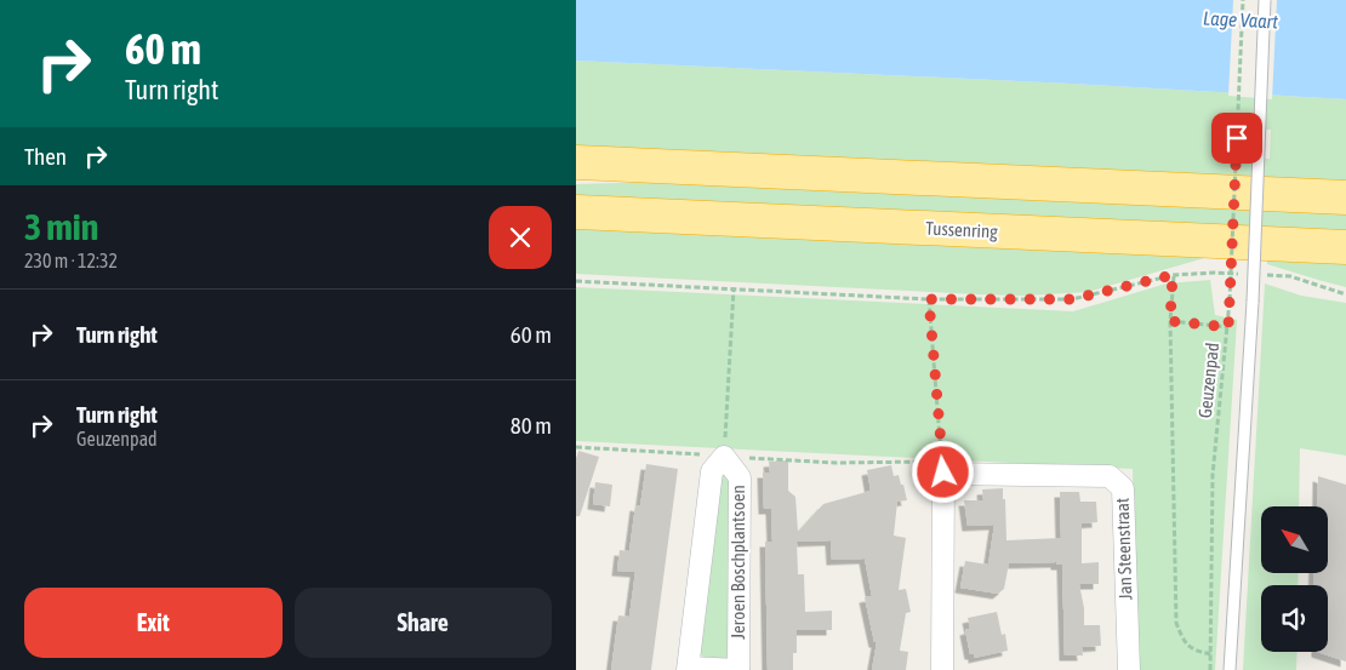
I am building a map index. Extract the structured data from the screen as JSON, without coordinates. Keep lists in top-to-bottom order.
{
  "streets": {
    "highway": ["Tussenring"],
    "street": ["Jan Steenstraat", "Jeroen Boschplantsoen"],
    "path": ["Geuzenpad"]
  },
  "water": ["Lage Vaart"],
  "north": "top left",
  "page": {
    "turn": ["60 m", "Turn right"],
    "then": "Then",
    "heading": ["3 min", "230 m · 12:32"],
    "list": [
      {
        "name": "Turn right",
        "value": "60 m"
      },
      {
        "name": "Turn right",
        "note": "Geuzenpad",
        "value": "80 m"
      }
    ],
    "buttons": ["Exit", "Share"]
  }
}
